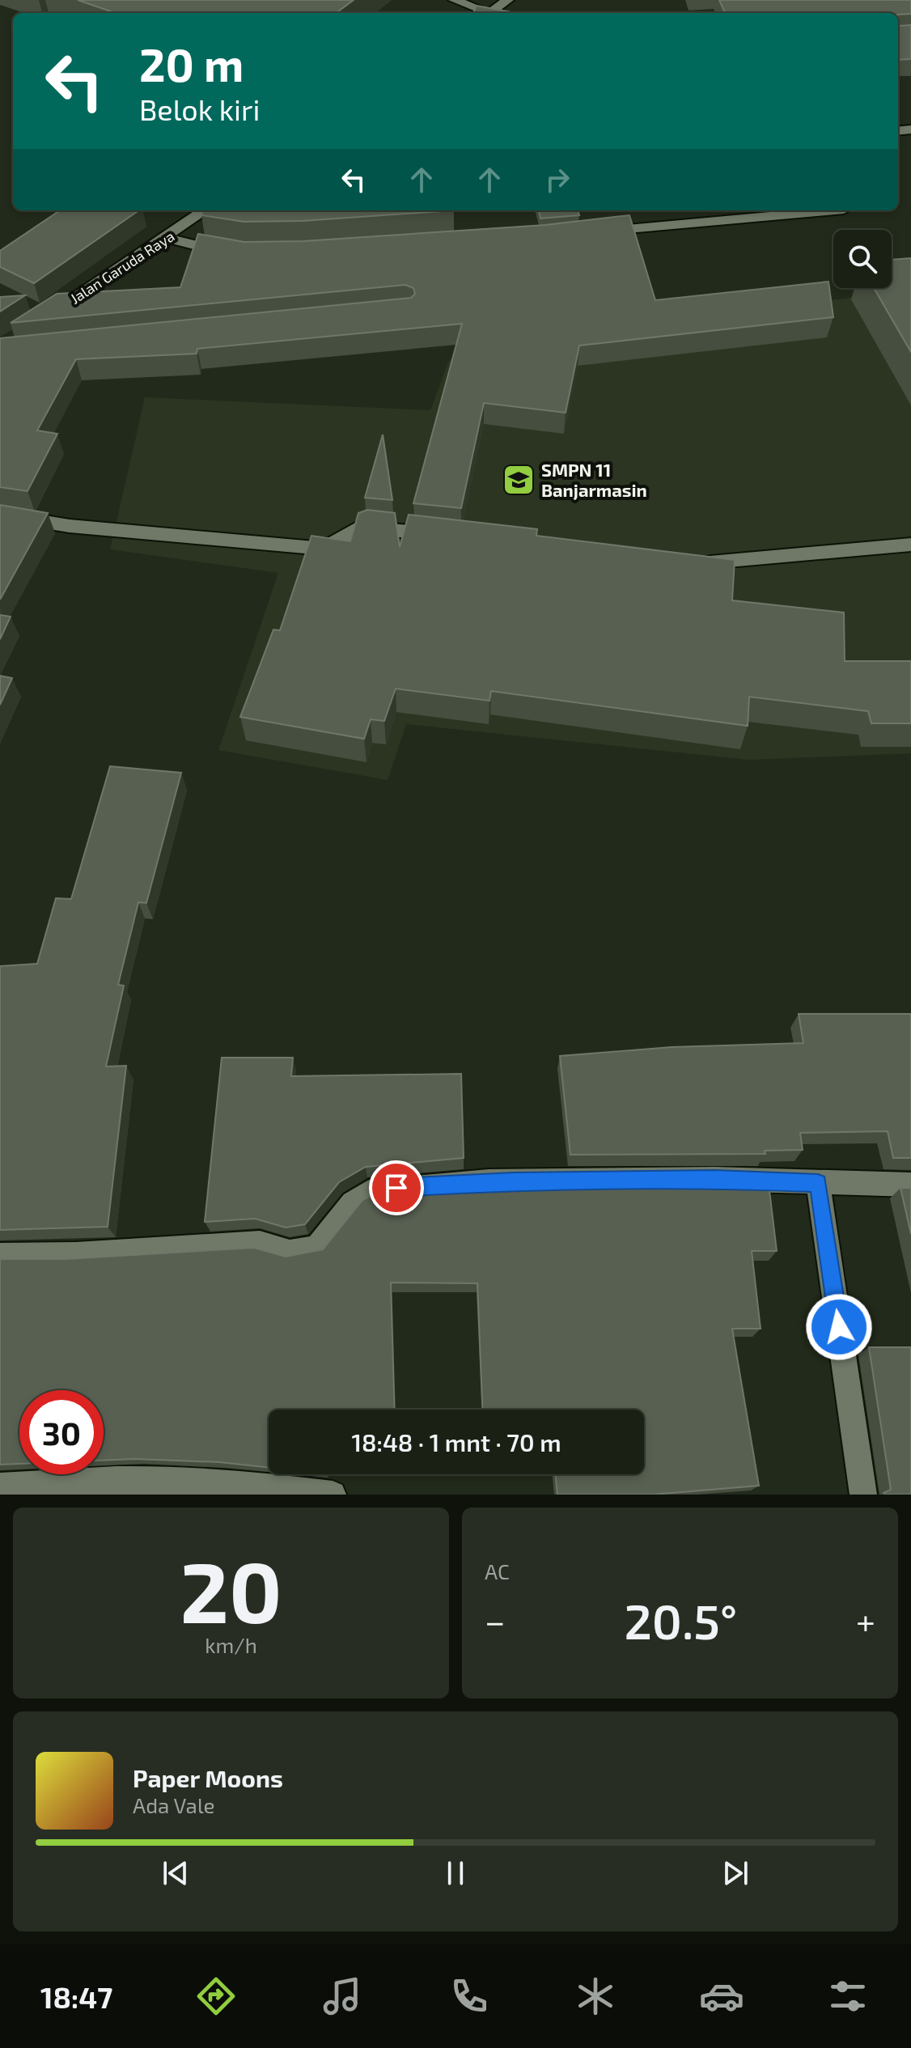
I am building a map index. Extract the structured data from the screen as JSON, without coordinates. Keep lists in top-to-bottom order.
{
  "streets": {
    "street": ["Jalan Garuda Raya"]
  },
  "places": {
    "school or university": ["SMPN 11 Banjarmasin"]
  },
  "page": {
    "turn": ["20 m", "Belok kiri"],
    "limit": "30",
    "trip": "18:48 · 1 mnt · 70 m",
    "tile": [
      ["20", "km/h"],
      "AC"
    ],
    "heat": ["−", "20.5°", "+"],
    "song": ["Paper Moons", "Ada Vale"],
    "tabs": "18:47"
  }
}
